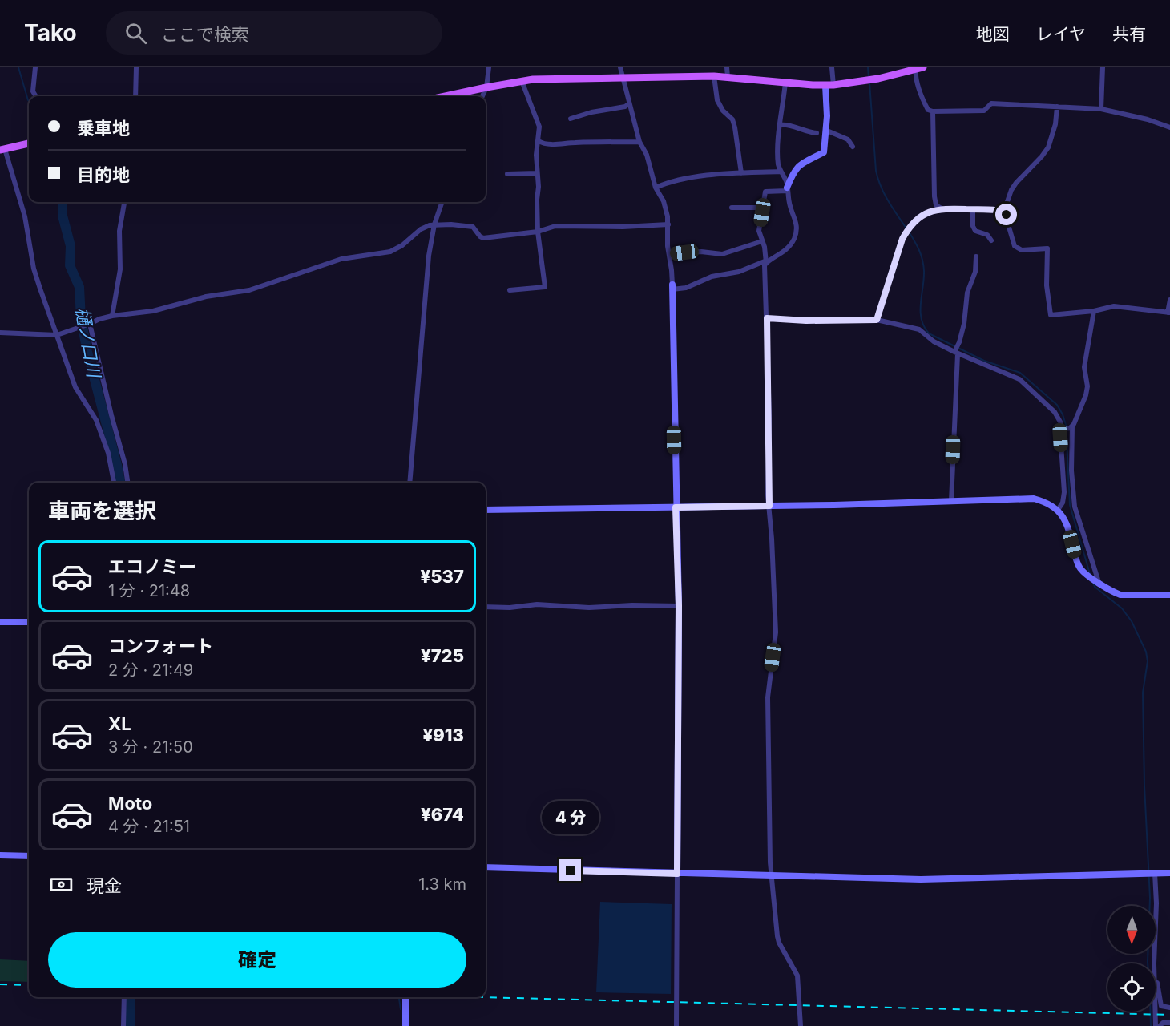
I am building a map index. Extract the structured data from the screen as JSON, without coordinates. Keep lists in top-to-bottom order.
{
  "water": ["樋ノ口川"],
  "north": "bottom",
  "page": {
    "header": "Tako",
    "search": "ここで検索",
    "nav": ["地図", "レイヤ", "共有"],
    "banner": ["乗車地", "目的地"],
    "heading": "車両を選択",
    "list": [
      {
        "name": "エコノミー",
        "note": "1 分 · 21:48",
        "value": "¥537"
      },
      {
        "name": "コンフォート",
        "note": "2 分 · 21:49",
        "value": "¥725"
      },
      {
        "name": "XL",
        "note": "3 分 · 21:50",
        "value": "¥913"
      },
      {
        "name": "Moto",
        "note": "4 分 · 21:51",
        "value": "¥674"
      }
    ],
    "bubble": "4 分",
    "pay": ["現金", "1.3 km"],
    "buttons": "確定"
  }
}
